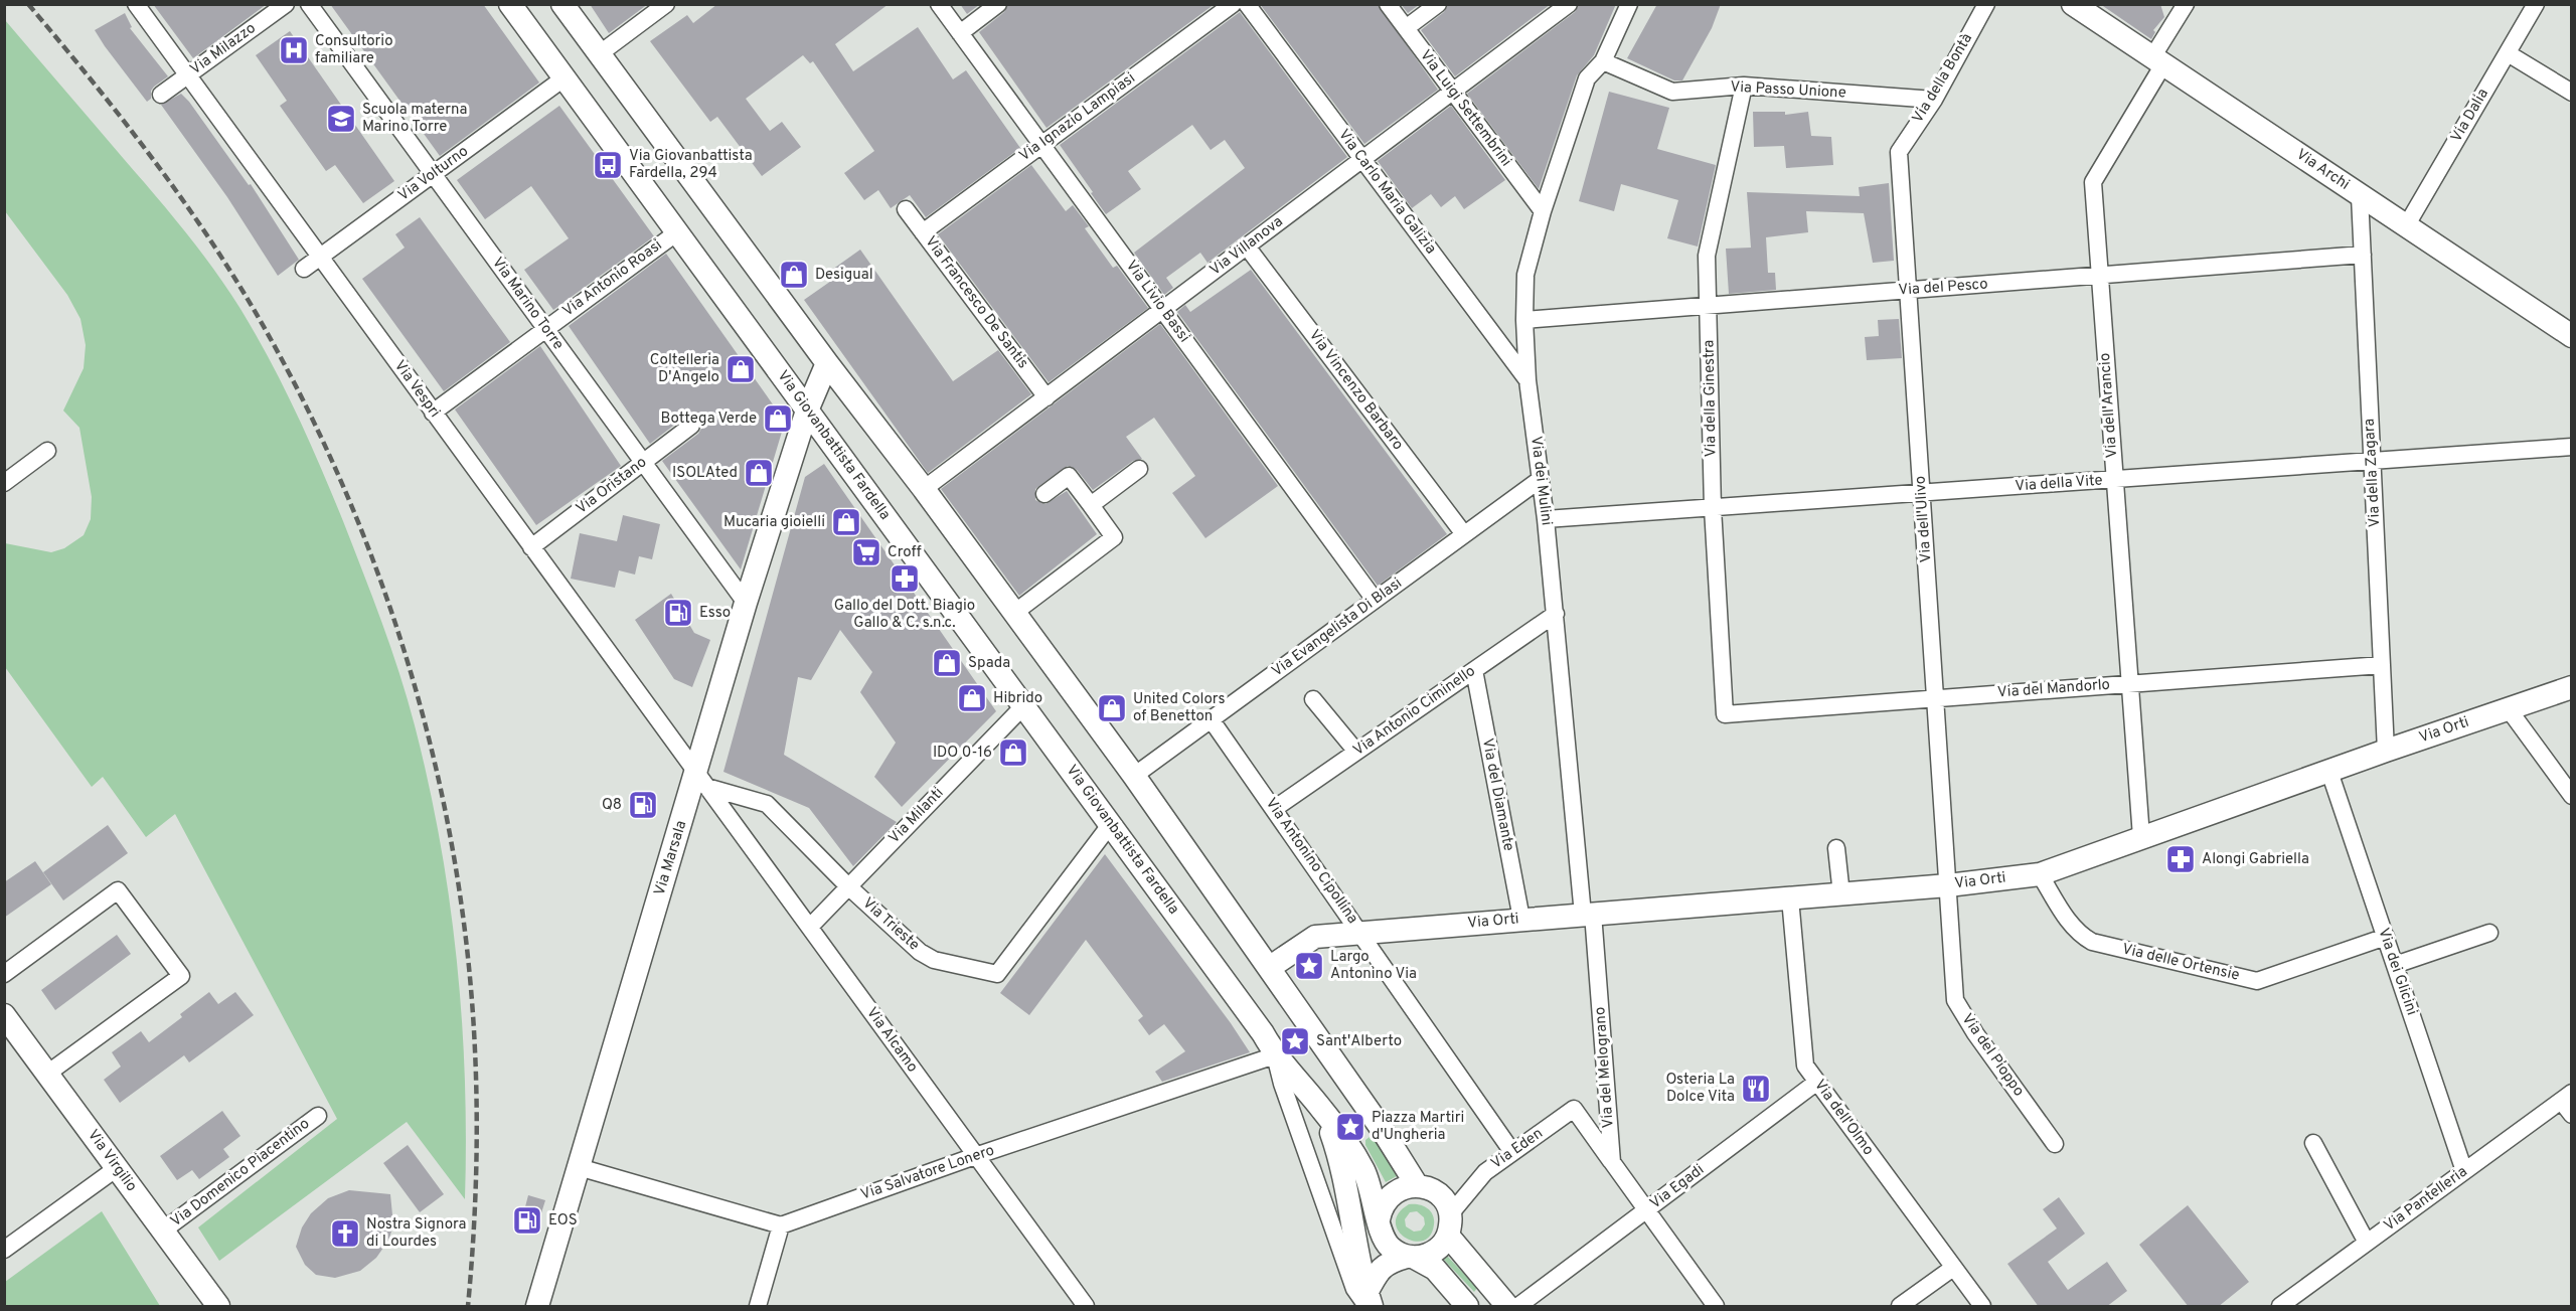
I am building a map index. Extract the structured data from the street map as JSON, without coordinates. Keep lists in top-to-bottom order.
{
  "streets": {
    "main road": [
      "Via Archi",
      "Via Giovanbattista Fardella",
      "Via Orti",
      "Via Marsala",
      "Via Virgilio"
    ],
    "street": [
      "Via Milazzo",
      "Via della Bontà",
      "Via Passo Unione",
      "Via Luigi Settembrini",
      "Via Dalia",
      "Via Ignazio Lampiasi",
      "Via Volturno",
      "Via Carlo Maria Galizia",
      "Via Villanova",
      "Via Antonio Roasi",
      "Via del Pesco",
      "Via Livio Bassi",
      "Via Francesco De Santis",
      "Via Marino Torre",
      "Via Vespri",
      "Via Vincenzo Barbaro",
      "Via della Ginestra",
      "Via dell'Arancio",
      "Via della Zagara",
      "Via dei Mulini",
      "Via della Vite",
      "Via Oristano",
      "Via dell'Ulivo",
      "Via Evangelista Di Blasi",
      "Via del Mandorlo",
      "Via Antonio Ciminello",
      "Via del Diamante",
      "Via Milanti",
      "Via Antonino Cipollina",
      "Via Trieste",
      "Via delle Ortensie",
      "Via dei Glicini",
      "Via Alcamo",
      "Via del Pioppo",
      "Via del Melograno",
      "Via dell'Olmo",
      "Via Eden",
      "Via Domenico Piacentino",
      "Via Salvatore Lonero",
      "Via Egadi",
      "Via Pantelleria"
    ]
  },
  "crossings": [
    ["Via Milazzo", "Via Vespri"],
    ["Via della Bontà", "Via Passo Unione"],
    ["Via della Bontà", "Via dell'Ulivo"],
    ["Via Passo Unione", "Via della Ginestra"],
    ["Via Passo Unione", "Via dei Mulini"],
    ["Via Luigi Settembrini", "Via Villanova"],
    ["Via Luigi Settembrini", "Via dei Mulini"],
    ["Via Dalia", "Via Archi"],
    ["Via Ignazio Lampiasi", "Via Livio Bassi"],
    ["Via Ignazio Lampiasi", "Via Francesco De Santis"],
    ["Via Archi", "Via dell'Arancio"],
    ["Via Archi", "Via della Zagara"],
    ["Via Volturno", "Via Marino Torre"],
    ["Via Volturno", "Via Vespri"],
    ["Via Volturno", "Via Giovanbattista Fardella"],
    ["Via Carlo Maria Galizia", "Via Villanova"],
    ["Via Carlo Maria Galizia", "Via del Pesco"],
    ["Via Carlo Maria Galizia", "Via dei Mulini"],
    ["Via Villanova", "Via Livio Bassi"],
    ["Via Villanova", "Via Francesco De Santis"],
    ["Via Villanova", "Via Vincenzo Barbaro"],
    ["Via Antonio Roasi", "Via Marino Torre"],
    ["Via Antonio Roasi", "Via Vespri"],
    ["Via Antonio Roasi", "Via Giovanbattista Fardella"],
    ["Via del Pesco", "Via della Ginestra"],
    ["Via del Pesco", "Via dell'Arancio"],
    ["Via del Pesco", "Via della Zagara"],
    ["Via del Pesco", "Via dei Mulini"],
    ["Via del Pesco", "Via dell'Ulivo"],
    ["Via Livio Bassi", "Via Evangelista Di Blasi"],
    ["Via Marino Torre", "Via Oristano"],
    ["Via Marino Torre", "Via Marsala"],
    ["Via Vespri", "Via Oristano"],
    ["Via Vespri", "Via Marsala"],
    ["Via Vespri", "Via Trieste"],
    ["Via Vespri", "Via Alcamo"],
    ["Via Vincenzo Barbaro", "Via Evangelista Di Blasi"],
    ["Via della Ginestra", "Via della Vite"],
    ["Via della Ginestra", "Via del Mandorlo"],
    ["Via dell'Arancio", "Via della Vite"],
    ["Via dell'Arancio", "Via del Mandorlo"],
    ["Via dell'Arancio", "Via Orti"],
    ["Via Giovanbattista Fardella", "Via Milanti"],
    ["Via Giovanbattista Fardella", "Via Marsala"],
    ["Via Giovanbattista Fardella", "Via Trieste"],
    ["Via Giovanbattista Fardella", "Via Salvatore Lonero"],
    ["Via della Zagara", "Via della Vite"],
    ["Via della Zagara", "Via del Mandorlo"],
    ["Via della Zagara", "Via Orti"],
    ["Via dei Mulini", "Via della Vite"],
    ["Via dei Mulini", "Via Evangelista Di Blasi"],
    ["Via dei Mulini", "Via Antonio Ciminello"],
    ["Via dei Mulini", "Via Orti"],
    ["Via dei Mulini", "Via del Melograno"],
    ["Via della Vite", "Via dell'Ulivo"],
    ["Via dell'Ulivo", "Via del Mandorlo"],
    ["Via dell'Ulivo", "Via Orti"],
    ["Via dell'Ulivo", "Via del Pioppo"],
    ["Via Evangelista Di Blasi", "Via Antonino Cipollina"],
    ["Via Antonio Ciminello", "Via del Diamante"],
    ["Via Antonio Ciminello", "Via Antonino Cipollina"],
    ["Via Orti", "Via del Diamante"],
    ["Via Orti", "Via Antonino Cipollina"],
    ["Via Orti", "Via delle Ortensie"],
    ["Via Orti", "Via dei Glicini"],
    ["Via Orti", "Via del Pioppo"],
    ["Via Orti", "Via del Melograno"],
    ["Via Orti", "Via dell'Olmo"],
    ["Via Milanti", "Via Trieste"],
    ["Via Milanti", "Via Alcamo"],
    ["Via Marsala", "Via Trieste"],
    ["Via Marsala", "Via Alcamo"],
    ["Via Antonino Cipollina", "Via Eden"],
    ["Via Trieste", "Via Alcamo"],
    ["Via delle Ortensie", "Via dei Glicini"],
    ["Via dei Glicini", "Via Pantelleria"],
    ["Via Alcamo", "Via Salvatore Lonero"],
    ["Via del Melograno", "Via Eden"],
    ["Via dell'Olmo", "Via Egadi"],
    ["Via Virgilio", "Via Domenico Piacentino"]
  ],
  "places": {
    "hospital": ["Consultorio familiare"],
    "school or university": ["Scuola materna Marino Torre"],
    "bus stop": ["Via Giovanbattista Fardella, 294"],
    "shop": [
      "Desigual",
      "Coltelleria D'Angelo",
      "Bottega Verde",
      "ISOLAted",
      "Mucaria gioielli",
      "Spada",
      "Hibrido",
      "United Colors of Benetton",
      "IDO 0-16"
    ],
    "supermarket": ["Croff"],
    "pharmacy": ["Gallo del Dott. Biagio Gallo & C. s.n.c.", "Alongi Gabriella"],
    "fuel station": ["Esso", "Q8", "EOS"],
    "place": ["Largo Antonino Via", "Sant'Alberto", "Piazza Martiri d'Ungheria"],
    "restaurant": ["Osteria La Dolce Vita"],
    "church": ["Nostra Signora di Lourdes"]
  }
}
